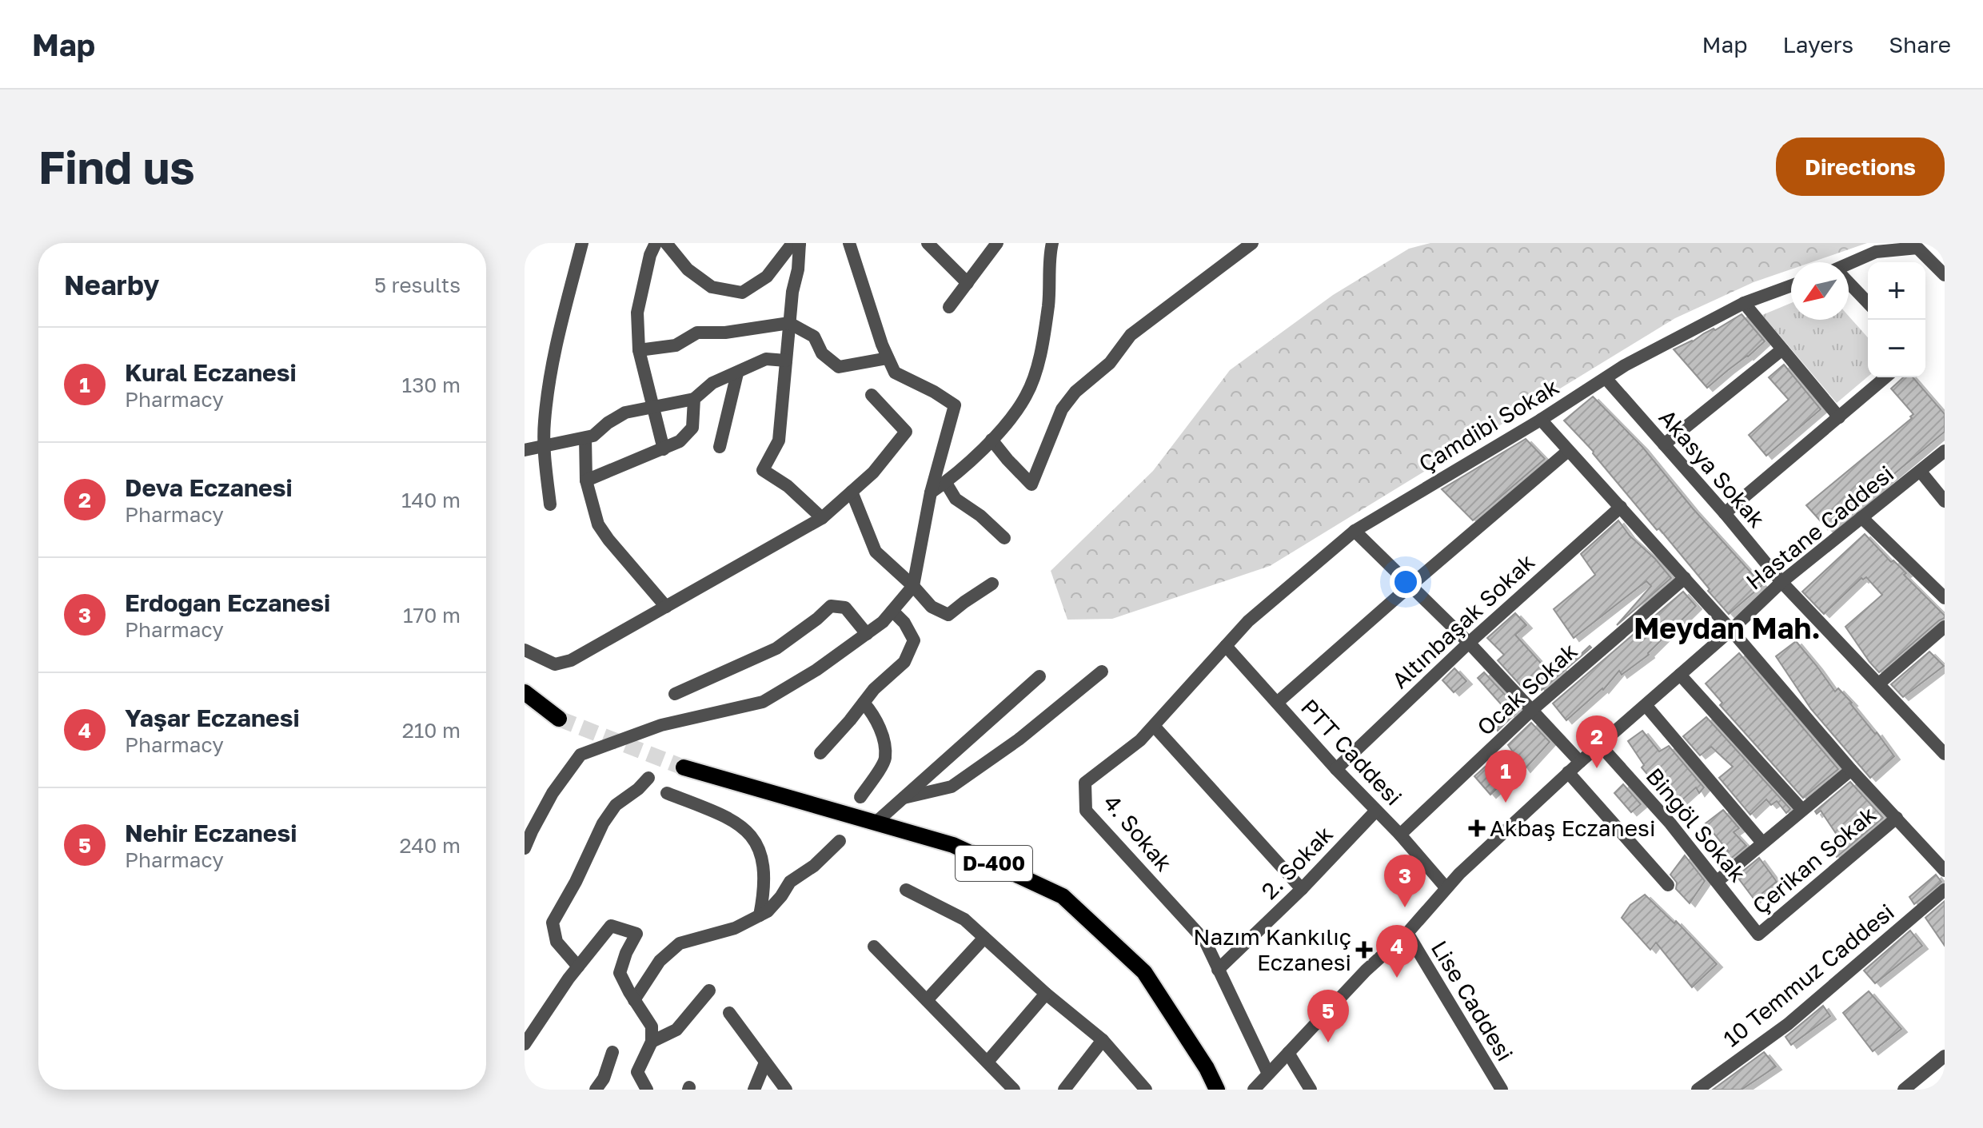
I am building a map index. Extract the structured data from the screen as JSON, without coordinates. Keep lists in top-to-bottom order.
{
  "streets": {
    "main road": ["D-400"],
    "street": [
      "Çamdibi Sokak",
      "Akasya Sokak",
      "Hastane Caddesi",
      "Altınbaşak Sokak",
      "Ocak Sokak",
      "PTT Caddesi",
      "Bingöl Sokak",
      "4. Sokak",
      "Çerikan Sokak",
      "2. Sokak",
      "10 Temmuz Caddesi",
      "Lise Caddesi"
    ]
  },
  "crossings": [
    ["Çamdibi Sokak", "Akasya Sokak"],
    ["Çamdibi Sokak", "PTT Caddesi"],
    ["Çamdibi Sokak", "4. Sokak"],
    ["Akasya Sokak", "Hastane Caddesi"],
    ["Hastane Caddesi", "PTT Caddesi"],
    ["Hastane Caddesi", "Bingöl Sokak"],
    ["Hastane Caddesi", "4. Sokak"],
    ["Hastane Caddesi", "Lise Caddesi"],
    ["Altınbaşak Sokak", "PTT Caddesi"],
    ["Ocak Sokak", "PTT Caddesi"],
    ["PTT Caddesi", "4. Sokak"],
    ["PTT Caddesi", "2. Sokak"],
    ["Bingöl Sokak", "Çerikan Sokak"],
    ["4. Sokak", "2. Sokak"]
  ],
  "districts": ["Meydan Mah."],
  "places": {
    "health": ["Akbaş Eczanesi", "Nazım Kankılıç Eczanesi"]
  },
  "north": "bottom left",
  "page": {
    "header": "Map",
    "nav": ["Map", "Layers", "Share"],
    "buttons": "Directions",
    "title": "Find us",
    "heading": ["Nearby", "5 results"],
    "map_buttons": ["+", "−"],
    "list": [
      {
        "mark": "1",
        "name": "Kural Eczanesi",
        "note": "Pharmacy",
        "value": "130 m"
      },
      {
        "mark": "2",
        "name": "Deva Eczanesi",
        "note": "Pharmacy",
        "value": "140 m"
      },
      {
        "mark": "3",
        "name": "Erdoğan Eczanesi",
        "note": "Pharmacy",
        "value": "170 m"
      },
      {
        "mark": "4",
        "name": "Yaşar Eczanesi",
        "note": "Pharmacy",
        "value": "210 m"
      },
      {
        "mark": "5",
        "name": "Nehir Eczanesi",
        "note": "Pharmacy",
        "value": "240 m"
      }
    ],
    "pins": [
      "2",
      "1",
      "3",
      "4",
      "5"
    ]
  }
}
